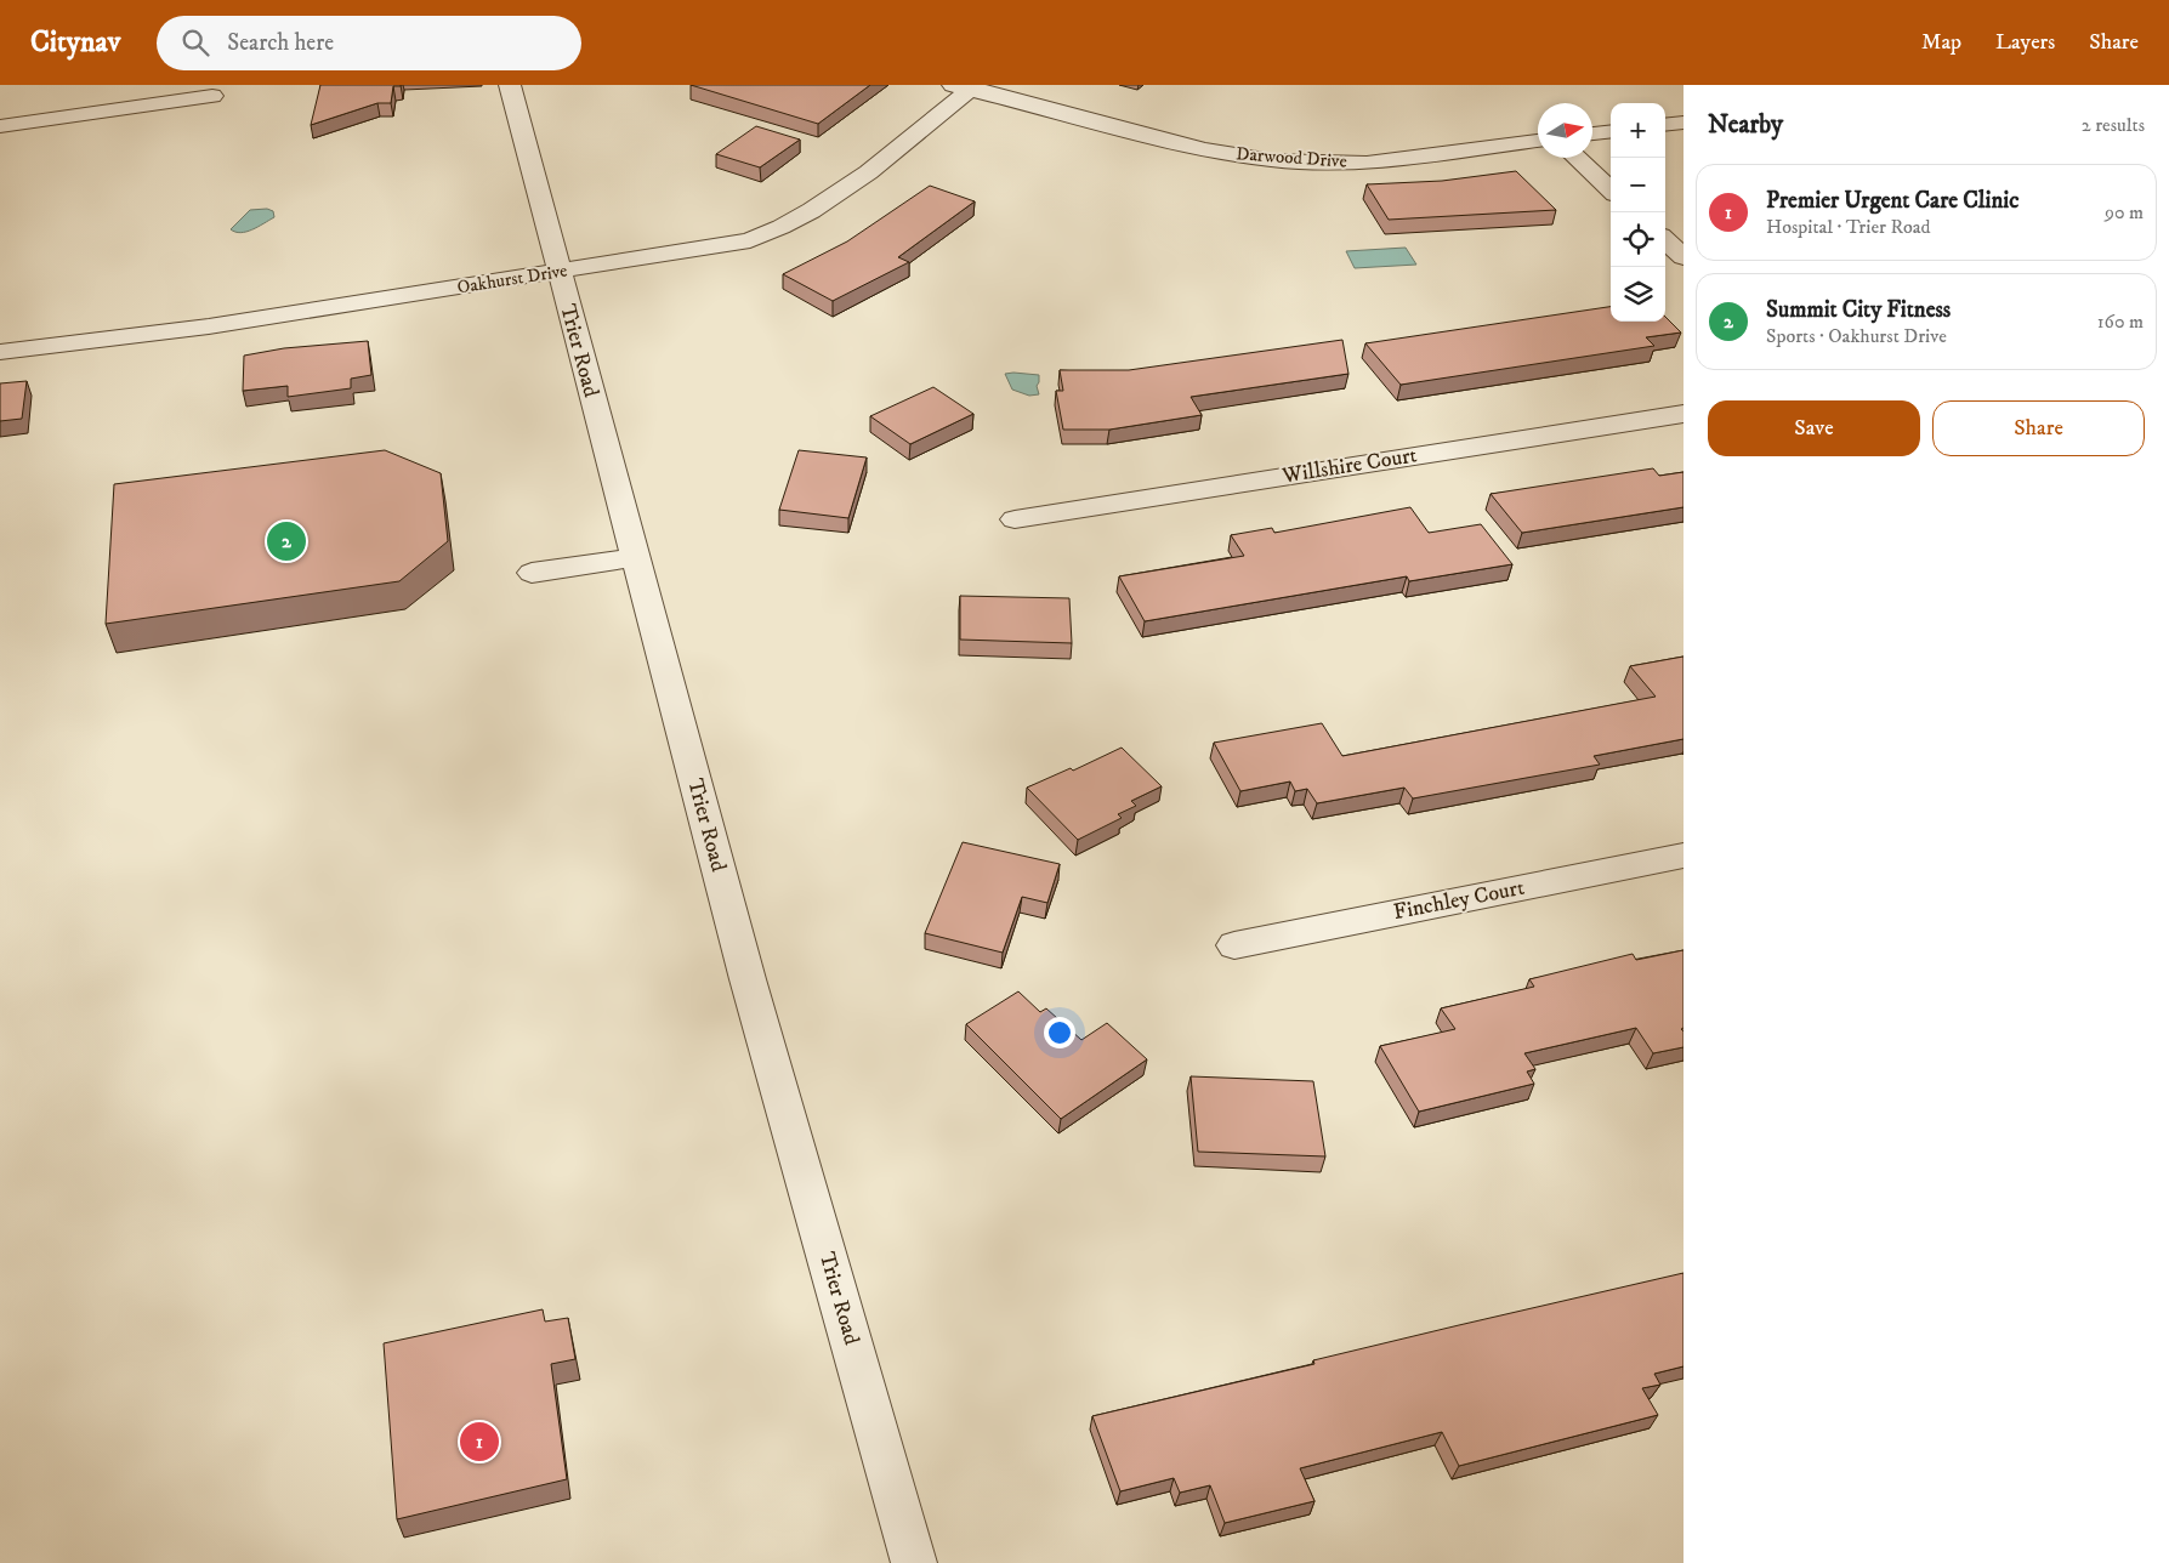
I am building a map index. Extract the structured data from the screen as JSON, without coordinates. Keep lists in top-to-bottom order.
{
  "streets": {
    "street": [
      "Darwood Drive",
      "Oakhurst Drive",
      "Trier Road",
      "Willshire Court",
      "Finchley Court"
    ]
  },
  "crossings": [
    ["Darwood Drive", "Oakhurst Drive"],
    ["Oakhurst Drive", "Trier Road"]
  ],
  "north": "right",
  "page": {
    "header": "Citynav",
    "search": "Search here",
    "nav": ["Map", "Layers", "Share"],
    "heading": ["Nearby", "2 results"],
    "map_buttons": ["+", "−"],
    "list": [
      {
        "mark": "1",
        "name": "Premier Urgent Care Clinic",
        "note": "Hospital · Trier Road",
        "value": "90 m"
      },
      {
        "mark": "2",
        "name": "Summit City Fitness",
        "note": "Sports · Oakhurst Drive",
        "value": "160 m"
      }
    ],
    "buttons": ["Save", "Share"],
    "pins": ["2", "1"]
  }
}
